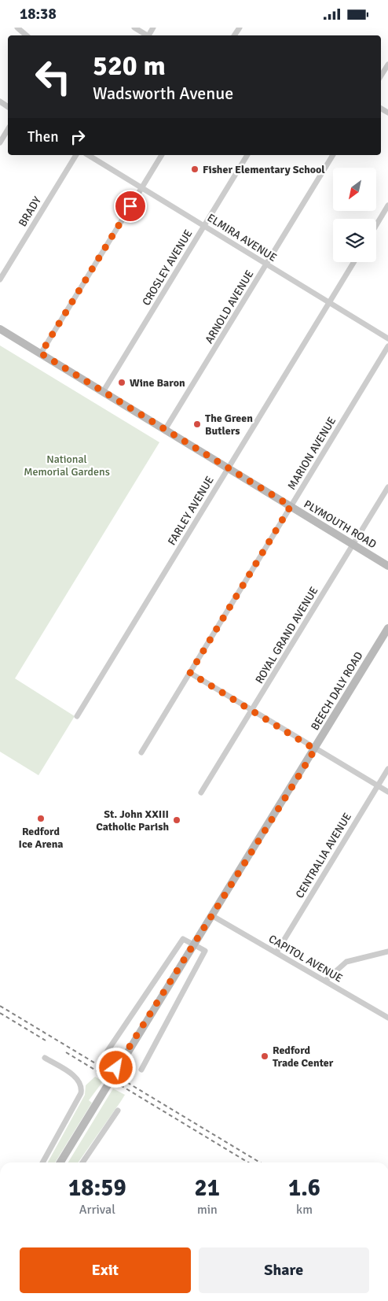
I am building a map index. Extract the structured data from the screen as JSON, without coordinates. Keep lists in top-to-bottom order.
{
  "streets": {
    "main road": ["PLYMOUTH ROAD", "BEECH DALY ROAD"],
    "street": [
      "BRADY",
      "ELMIRA AVENUE",
      "CROSLEY AVENUE",
      "ARNOLD AVENUE",
      "MARION AVENUE",
      "FARLEY AVENUE",
      "ROYAL GRAND AVENUE",
      "CENTRALIA AVENUE",
      "CAPITOL AVENUE"
    ]
  },
  "crossings": [
    ["ELMIRA AVENUE", "CROSLEY AVENUE"],
    ["ELMIRA AVENUE", "ARNOLD AVENUE"],
    ["ELMIRA AVENUE", "FARLEY AVENUE"],
    ["CROSLEY AVENUE", "PLYMOUTH ROAD"],
    ["ARNOLD AVENUE", "PLYMOUTH ROAD"],
    ["MARION AVENUE", "PLYMOUTH ROAD"],
    ["FARLEY AVENUE", "PLYMOUTH ROAD"],
    ["PLYMOUTH ROAD", "ROYAL GRAND AVENUE"],
    ["BEECH DALY ROAD", "CAPITOL AVENUE"],
    ["CENTRALIA AVENUE", "CAPITOL AVENUE"]
  ],
  "parks": ["National Memorial Gardens"],
  "places": [
    "Fisher Elementary School",
    "Wine Baron",
    "The Green Butlers",
    "Redford Ice Arena",
    "St. John XXIII Catholic Parish",
    "Redford Trade Center"
  ],
  "north": "bottom left",
  "page": {
    "status": "18:38",
    "turn": ["520 m", "Wadsworth Avenue"],
    "then": "Then",
    "eta": [
      "18:59",
      "Arrival",
      "21",
      "min",
      "1.6",
      "km"
    ],
    "buttons": ["Exit", "Share"]
  }
}
